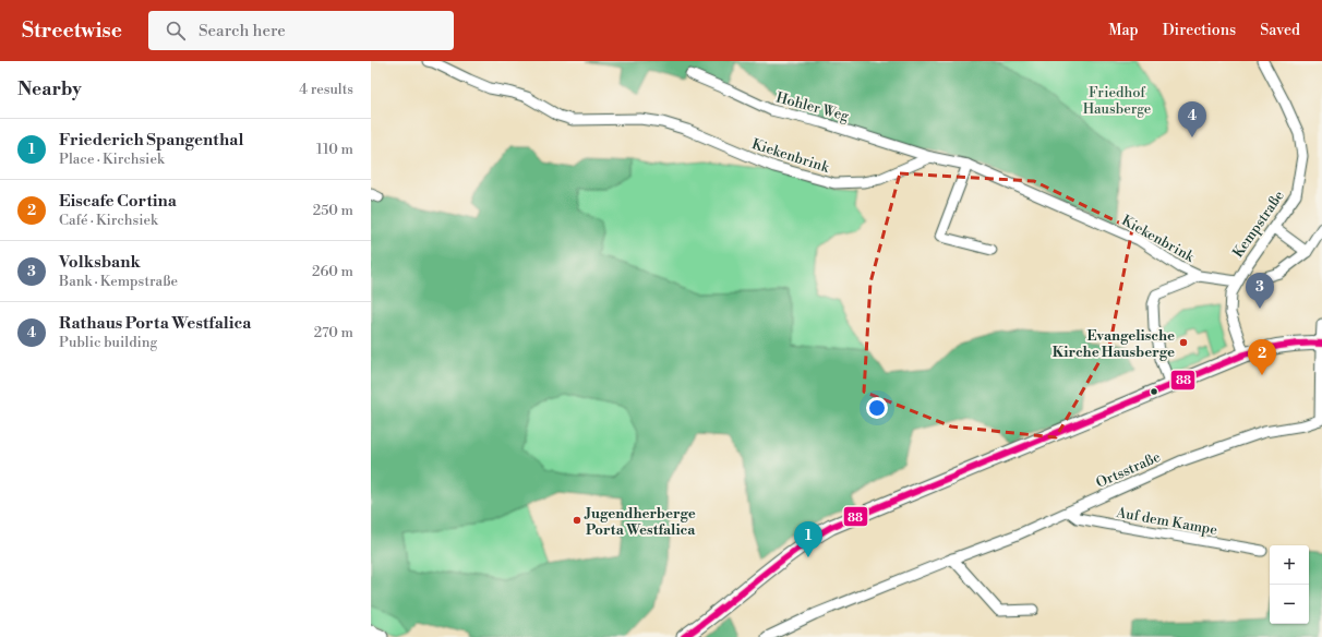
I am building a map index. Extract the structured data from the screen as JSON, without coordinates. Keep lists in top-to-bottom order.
{
  "streets": {
    "street": [
      "Hohler Weg",
      "Kiekenbrink",
      "Kempstraße",
      "Ortsstraße",
      "Auf dem Kampe"
    ]
  },
  "crossings": [
    ["Hohler Weg", "Kiekenbrink"],
    ["Kiekenbrink", "Kempstraße"],
    ["Ortsstraße", "Auf dem Kampe"]
  ],
  "parks": ["Friedhof Hausberge"],
  "places": ["Evangelische Kirche Hausberge", "Jugendherberge Porta Westfalica"],
  "lines": ["transit line 88"],
  "page": {
    "header": "Streetwise",
    "search": "Search here",
    "nav": ["Map", "Directions", "Saved"],
    "heading": ["Nearby", "4 results"],
    "pins": [
      "4",
      "3",
      "2",
      "1"
    ],
    "list": [
      {
        "mark": "1",
        "name": "Friederich Spangenthal",
        "note": "Place · Kirchsiek",
        "value": "110 m"
      },
      {
        "mark": "2",
        "name": "Eiscafe Cortina",
        "note": "Café · Kirchsiek",
        "value": "250 m"
      },
      {
        "mark": "3",
        "name": "Volksbank",
        "note": "Bank · Kempstraße",
        "value": "260 m"
      },
      {
        "mark": "4",
        "name": "Rathaus Porta Westfalica",
        "note": "Public building",
        "value": "270 m"
      }
    ],
    "map_buttons": ["+", "−"]
  }
}
